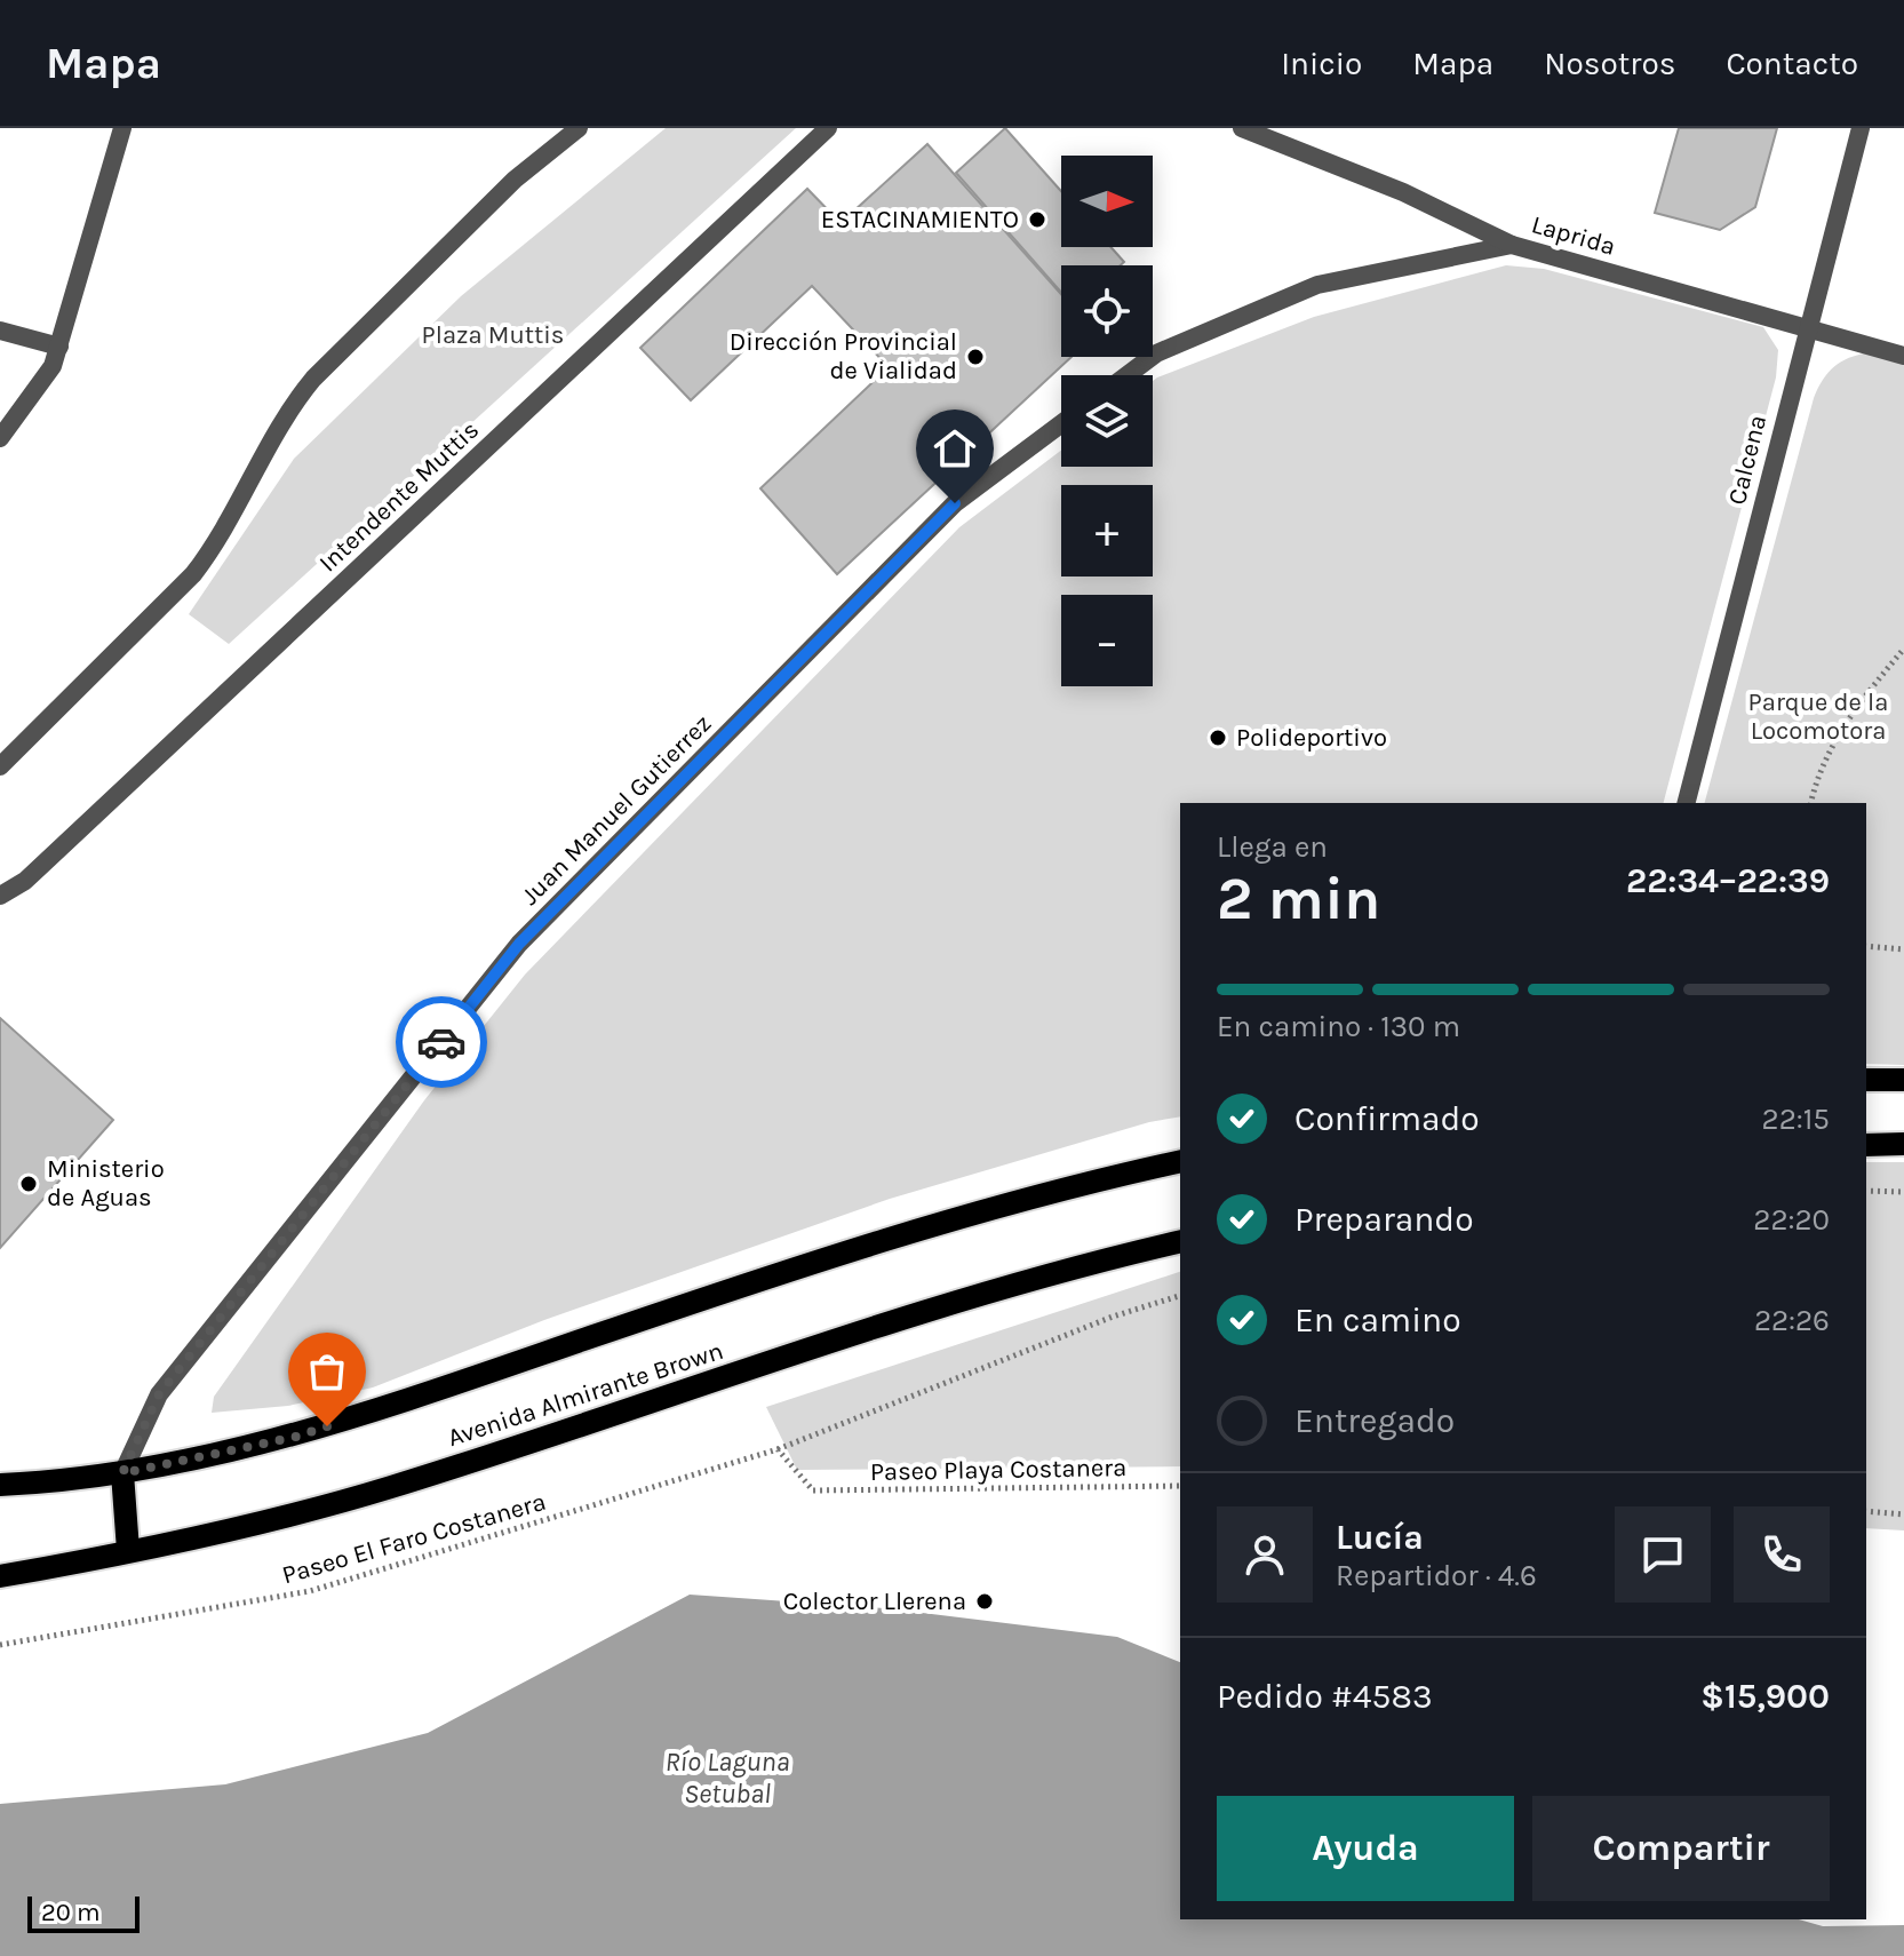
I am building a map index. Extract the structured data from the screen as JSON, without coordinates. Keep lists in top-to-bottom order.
{
  "streets": {
    "main road": ["Avenida Almirante Brown"],
    "street": [
      "Laprida",
      "Calcena",
      "Intendente Muttis",
      "Juan Manuel Gutierrez"
    ],
    "path": ["Paseo Playa Costanera", "Paseo El Faro Costanera"]
  },
  "crossings": [
    ["Laprida", "Calcena"],
    ["Juan Manuel Gutierrez", "Avenida Almirante Brown"],
    ["Paseo Playa Costanera", "Paseo El Faro Costanera"]
  ],
  "water": ["Río Laguna Setubal"],
  "parks": ["Plaza Muttis", "Parque de la Locomotora"],
  "places": [
    "ESTACINAMIENTO",
    "Dirección Provincial de Vialidad",
    "Polideportivo",
    "Ministerio de Aguas",
    "Colector Llerena"
  ],
  "scale_bar": "20 m",
  "north": "right",
  "page": {
    "header": "Mapa",
    "nav": [
      "Inicio",
      "Mapa",
      "Nosotros",
      "Contacto"
    ],
    "map_buttons": ["+", "−"],
    "heading": ["2 min", "Llega en", "22:34–22:39"],
    "panel": [
      "Lucía",
      "Repartidor · 4.6",
      "Pedido #4583",
      "$15,900"
    ],
    "bar": "En camino · 130 m",
    "list": [
      ["Confirmado", "22:15"],
      ["Preparando", "22:20"],
      ["En camino", "22:26"],
      "Entregado"
    ],
    "buttons": ["Ayuda", "Compartir"],
    "scale": "20 m"
  }
}
